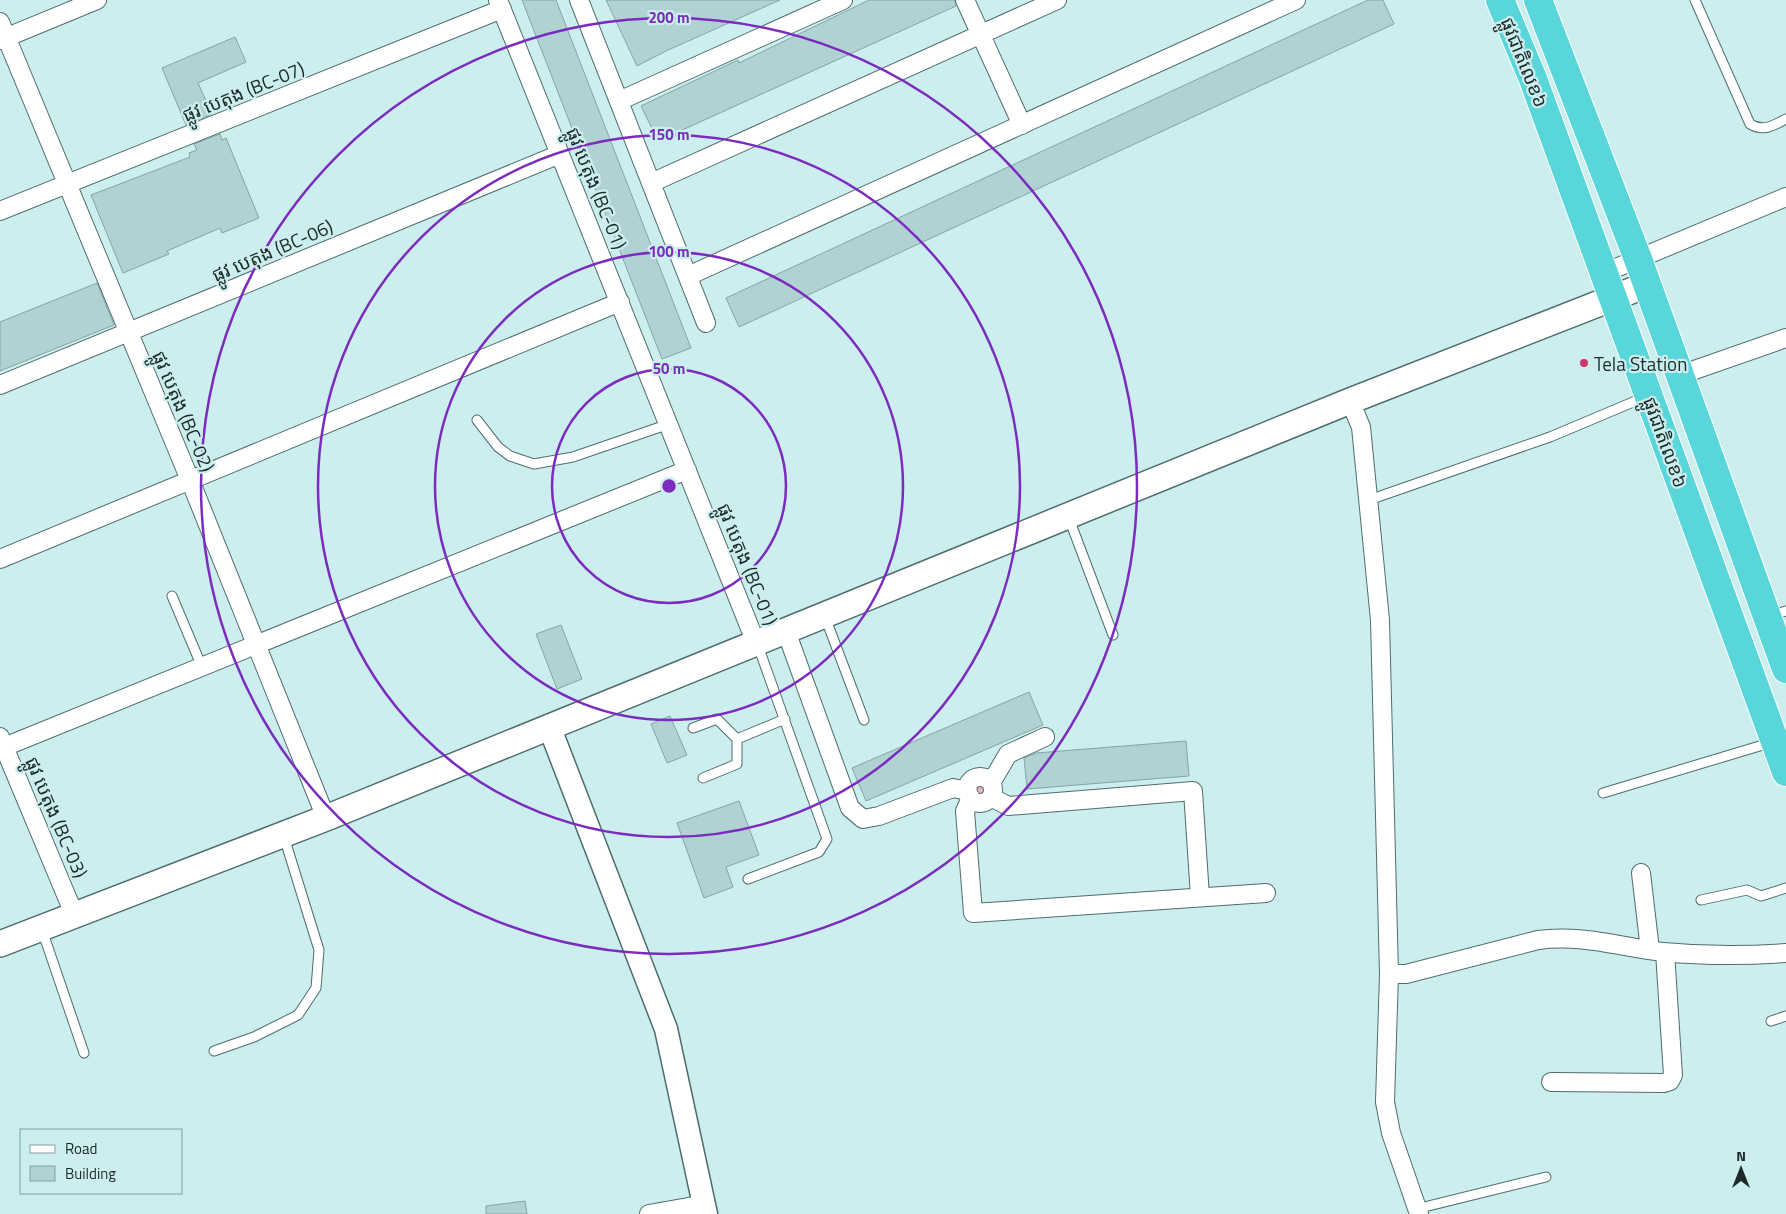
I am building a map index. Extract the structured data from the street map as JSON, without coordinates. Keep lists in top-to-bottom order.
{
  "streets": {
    "highway": ["ផ្លូវជាតិលេខ៦"],
    "street": [
      "ផ្លូវ បេតុង (BC-07)",
      "ផ្លូវ បេតុង (BC-01)",
      "ផ្លូវ បេតុង (BC-06)",
      "ផ្លូវ បេតុង (BC-02)",
      "ផ្លូវ បេតុង (BC-03)"
    ]
  },
  "crossings": [
    ["ផ្លូវ បេតុង (BC-07)", "ផ្លូវ បេតុង (BC-01)"],
    ["ផ្លូវ បេតុង (BC-07)", "ផ្លូវ បេតុង (BC-02)"],
    ["ផ្លូវ បេតុង (BC-01)", "ផ្លូវ បេតុង (BC-06)"],
    ["ផ្លូវ បេតុង (BC-06)", "ផ្លូវ បេតុង (BC-02)"]
  ],
  "places": ["Tela Station"],
  "legend": ["Road", "Building"],
  "north": "top",
  "rings": [
    "200 m",
    "150 m",
    "100 m",
    "50 m"
  ]
}
